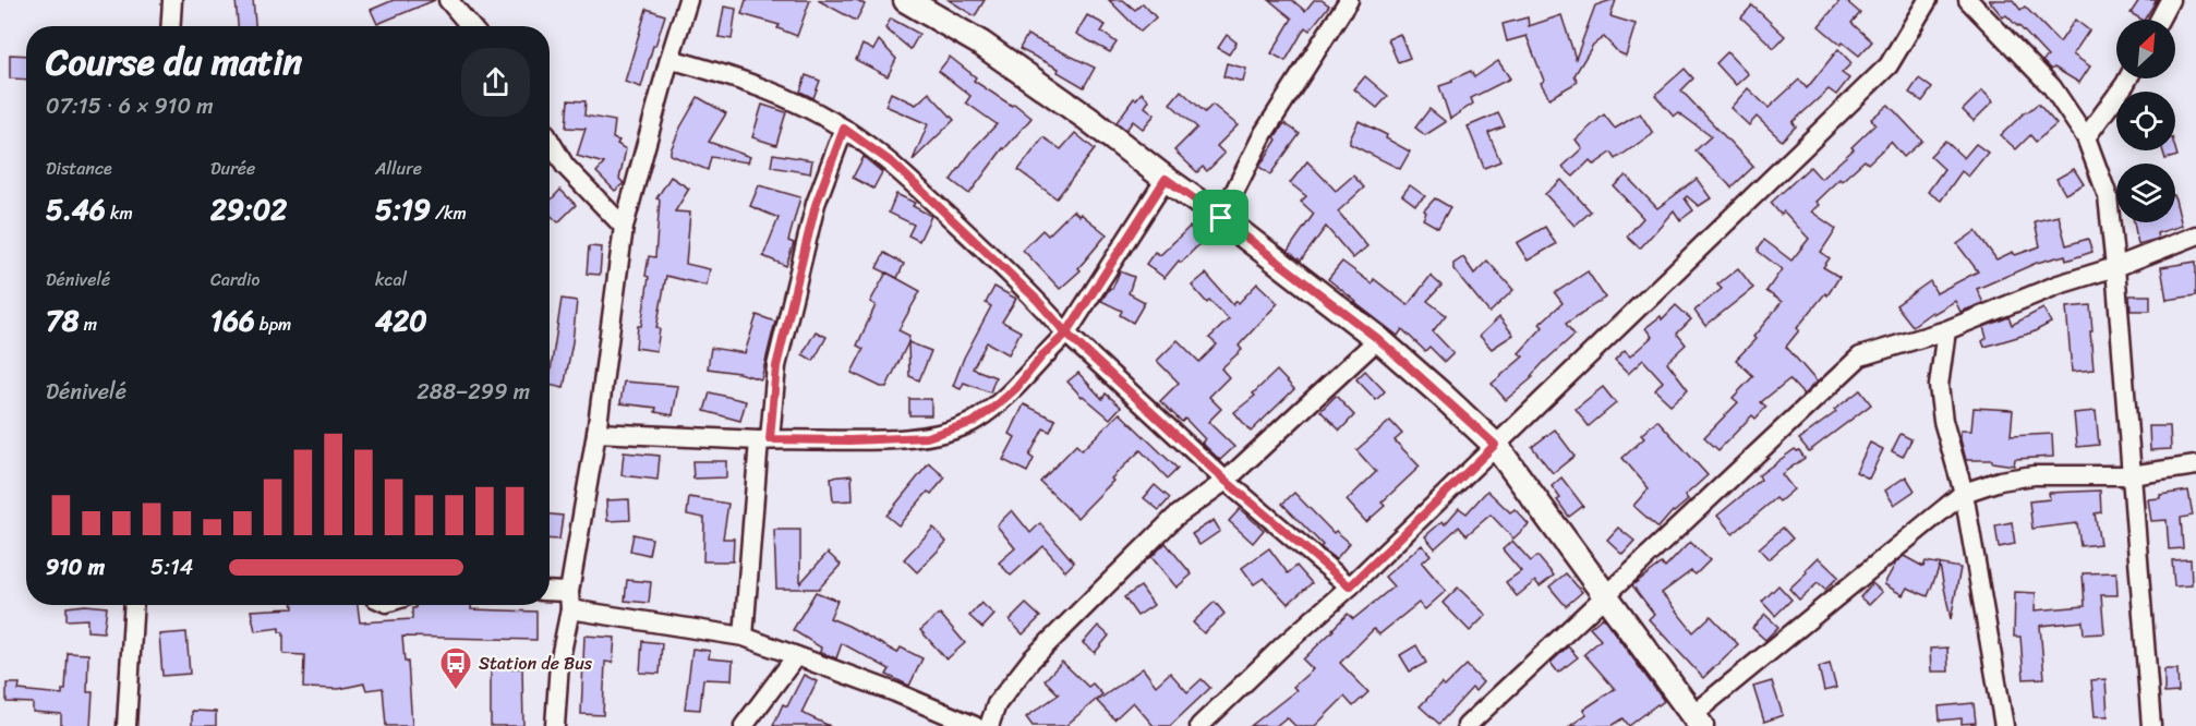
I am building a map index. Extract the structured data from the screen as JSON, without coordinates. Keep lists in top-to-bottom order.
{
  "places": {
    "bus stop": ["Station de Bus"]
  },
  "north": "top right",
  "page": {
    "heading": ["Course du matin", "07:15 · 6 × 910 m"],
    "stats": [
      ["Distance", "5.46 km"],
      ["Durée", "29:02"],
      ["Allure", "5:19 /km"],
      ["Dénivelé", "78 m"],
      ["Cardio", "166 bpm"],
      ["kcal", "420"]
    ],
    "chart": ["Dénivelé", "288–299 m"],
    "list": [
      {
        "name": "910 m",
        "note": "5:14"
      }
    ]
  }
}
